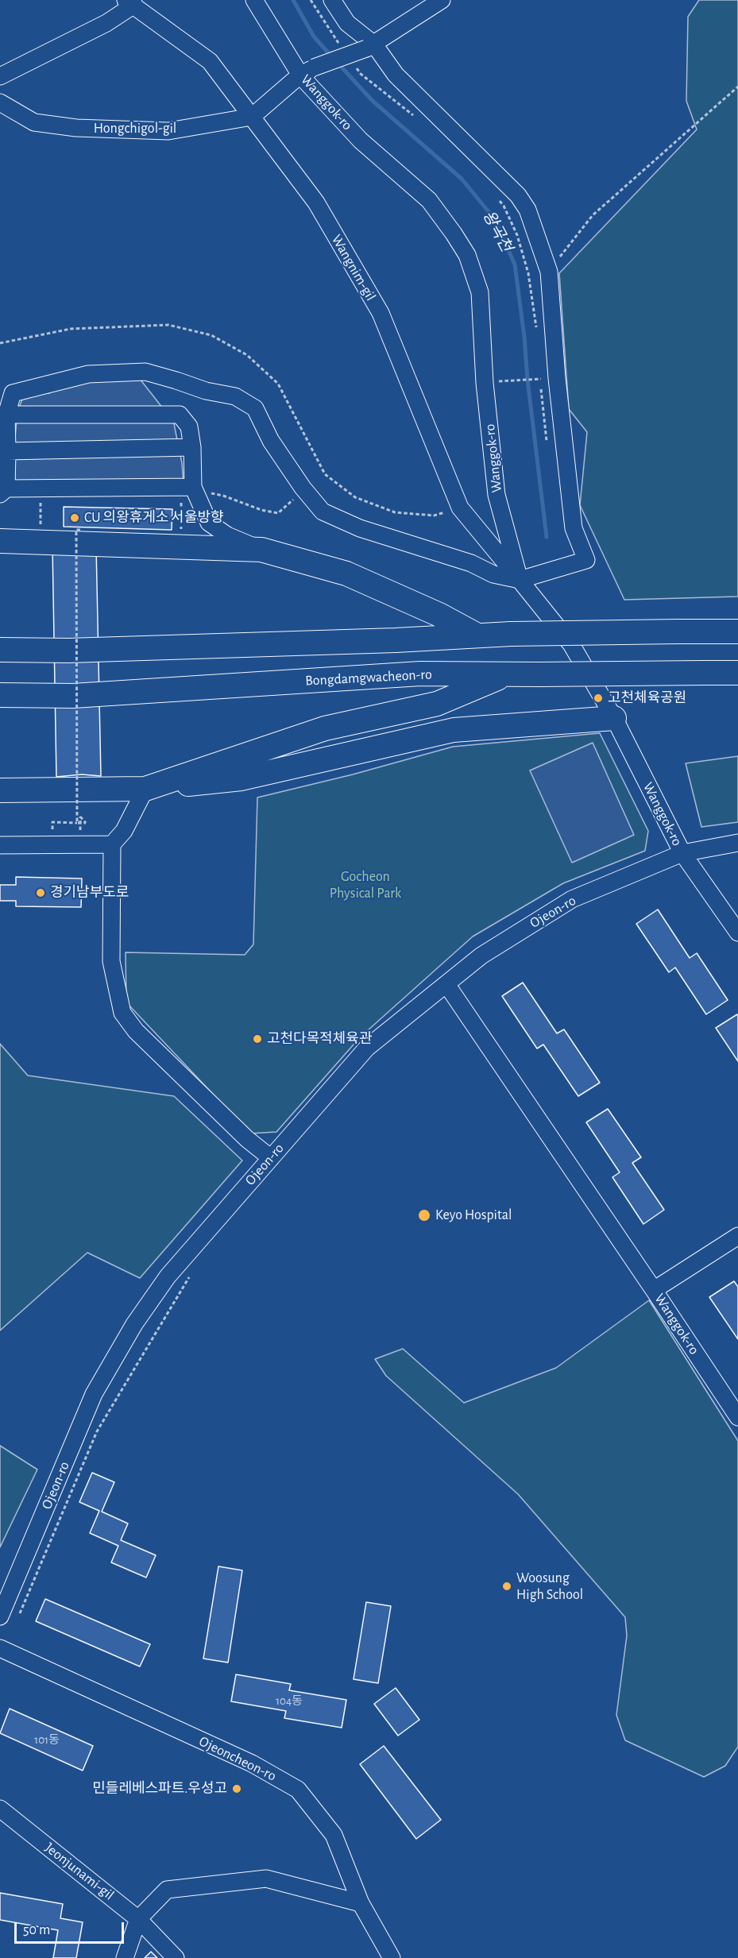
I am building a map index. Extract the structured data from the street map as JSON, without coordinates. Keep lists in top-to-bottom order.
{
  "streets": {
    "highway": ["Bongdamgwacheon-ro"],
    "street": [
      "Wanggok-ro",
      "Hongchigol-gil",
      "Wangnim-gil",
      "Ojeon-ro",
      "Ojeoncheon-ro",
      "Jeonjunami-gil"
    ]
  },
  "crossings": [
    ["Wanggok-ro", "Hongchigol-gil"],
    ["Wanggok-ro", "Wangnim-gil"],
    ["Wanggok-ro", "Ojeon-ro"],
    ["Hongchigol-gil", "Wangnim-gil"]
  ],
  "water": ["왕곡천"],
  "parks": ["Gocheon Physical Park"],
  "places": [
    "CU 의왕휴게소 서울방향",
    "고천체육공원",
    "경기남부도로",
    "고천다목적체육관",
    "Keyo Hospital",
    "Woosung High School",
    "민들레베스파트.우성고"
  ],
  "house_numbers": ["104동", "101동"],
  "scale_bar": "50 m"
}
